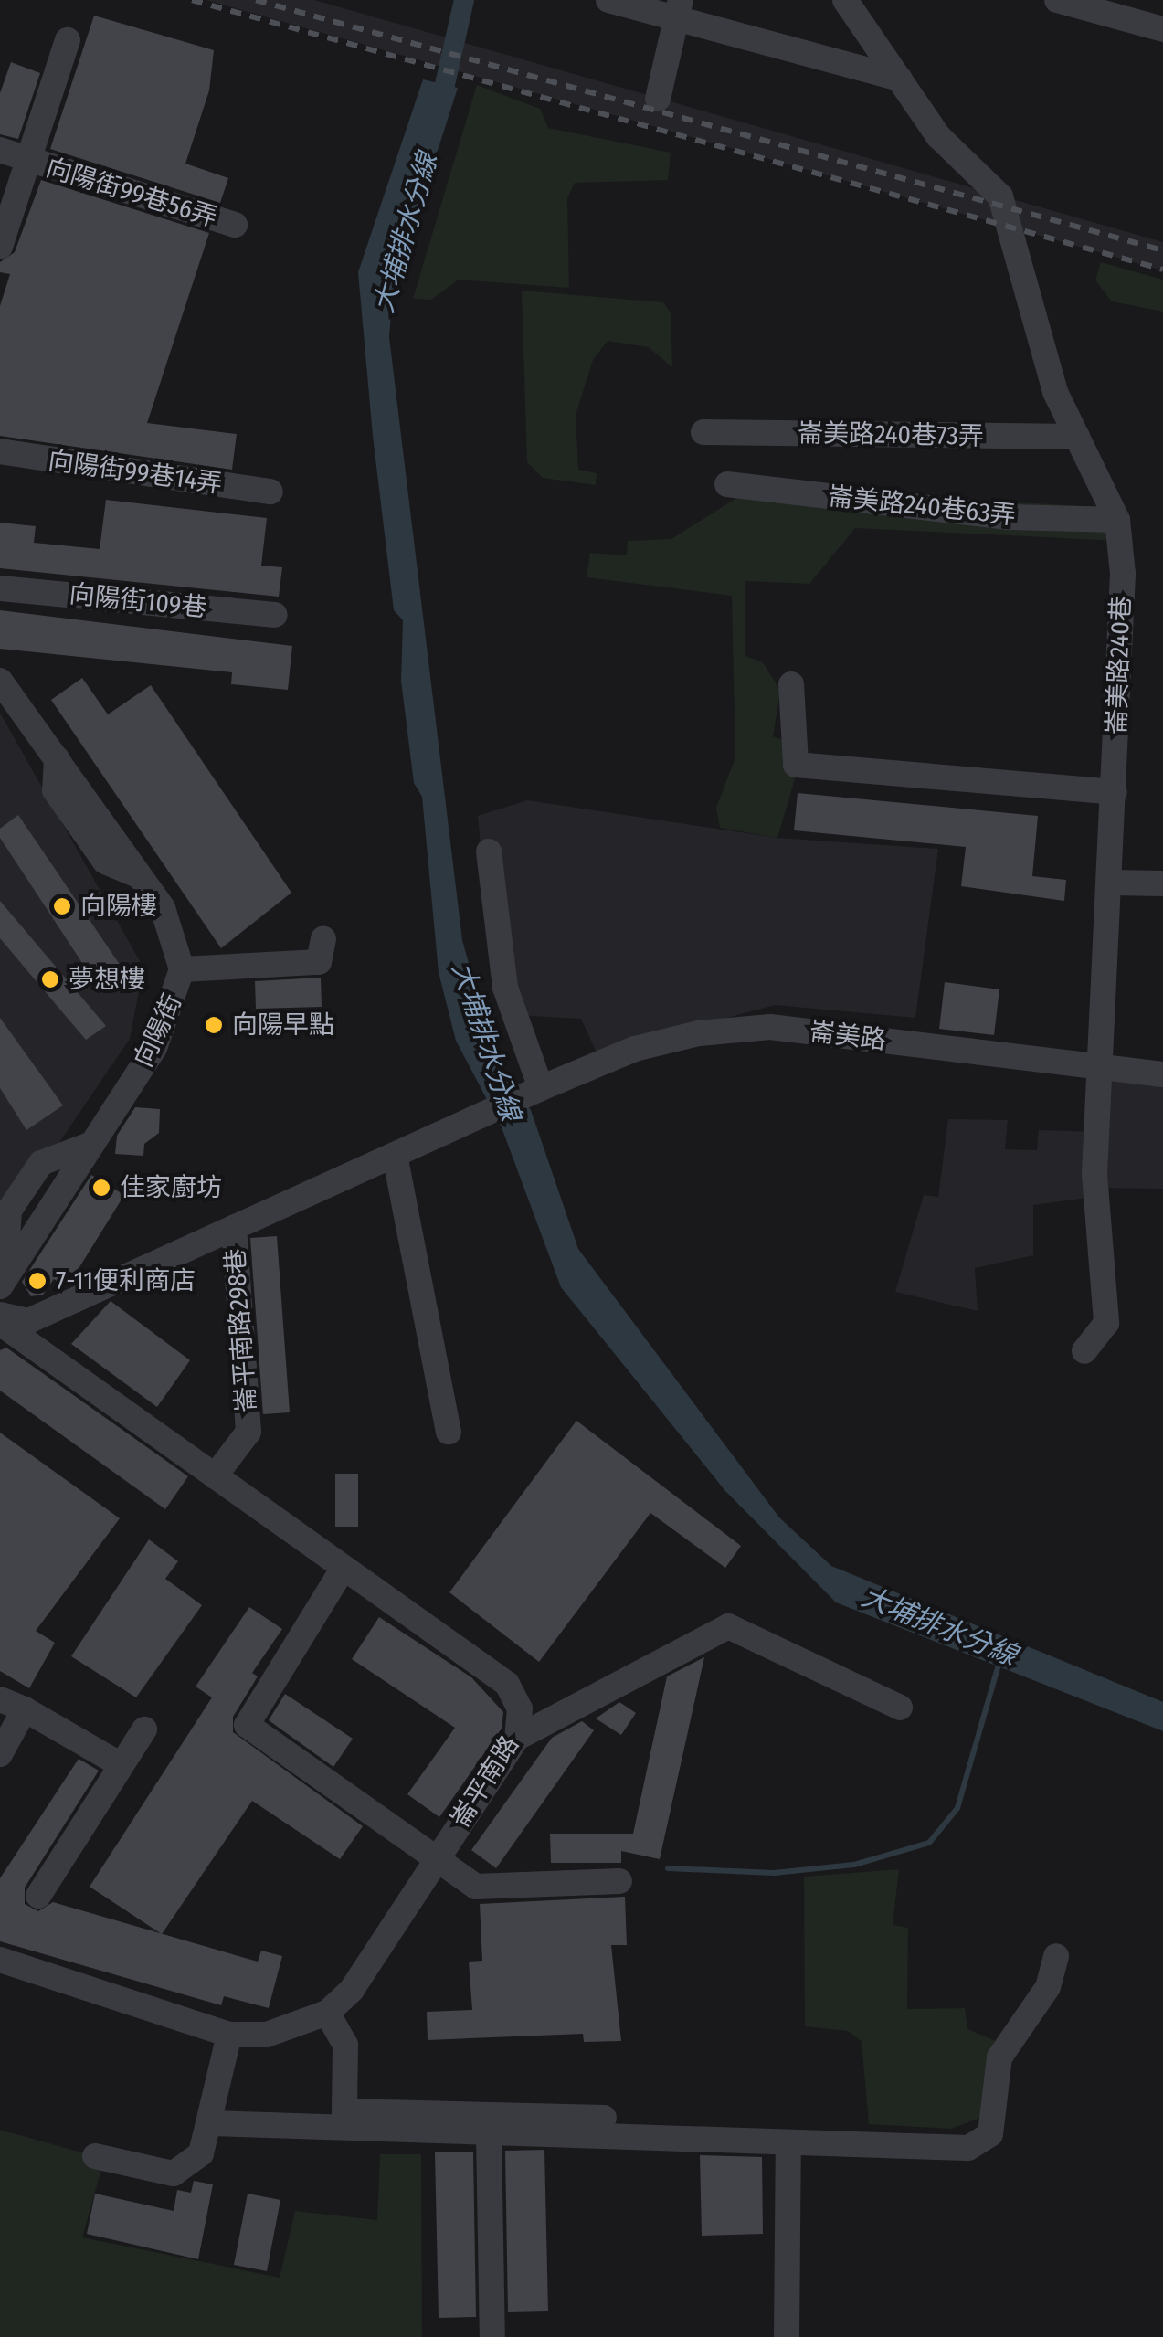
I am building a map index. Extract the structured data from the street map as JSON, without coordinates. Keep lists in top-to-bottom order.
{
  "streets": {
    "street": [
      "向陽街99巷56弄",
      "崙美路240巷73弄",
      "向陽街99巷14弄",
      "崙美路240巷63弄",
      "向陽街109巷",
      "崙美路240巷",
      "向陽街",
      "崙美路",
      "崙平南路298巷",
      "崙平南路"
    ]
  },
  "crossings": [
    ["崙美路240巷73弄", "崙美路240巷"],
    ["崙美路240巷63弄", "崙美路240巷"],
    ["崙美路240巷", "崙美路"],
    ["崙平南路298巷", "崙平南路"]
  ],
  "water": ["大埔排水分線"],
  "places": [
    "向陽樓",
    "夢想樓",
    "向陽早點",
    "佳家廚坊",
    "7-11便利商店"
  ]
}
